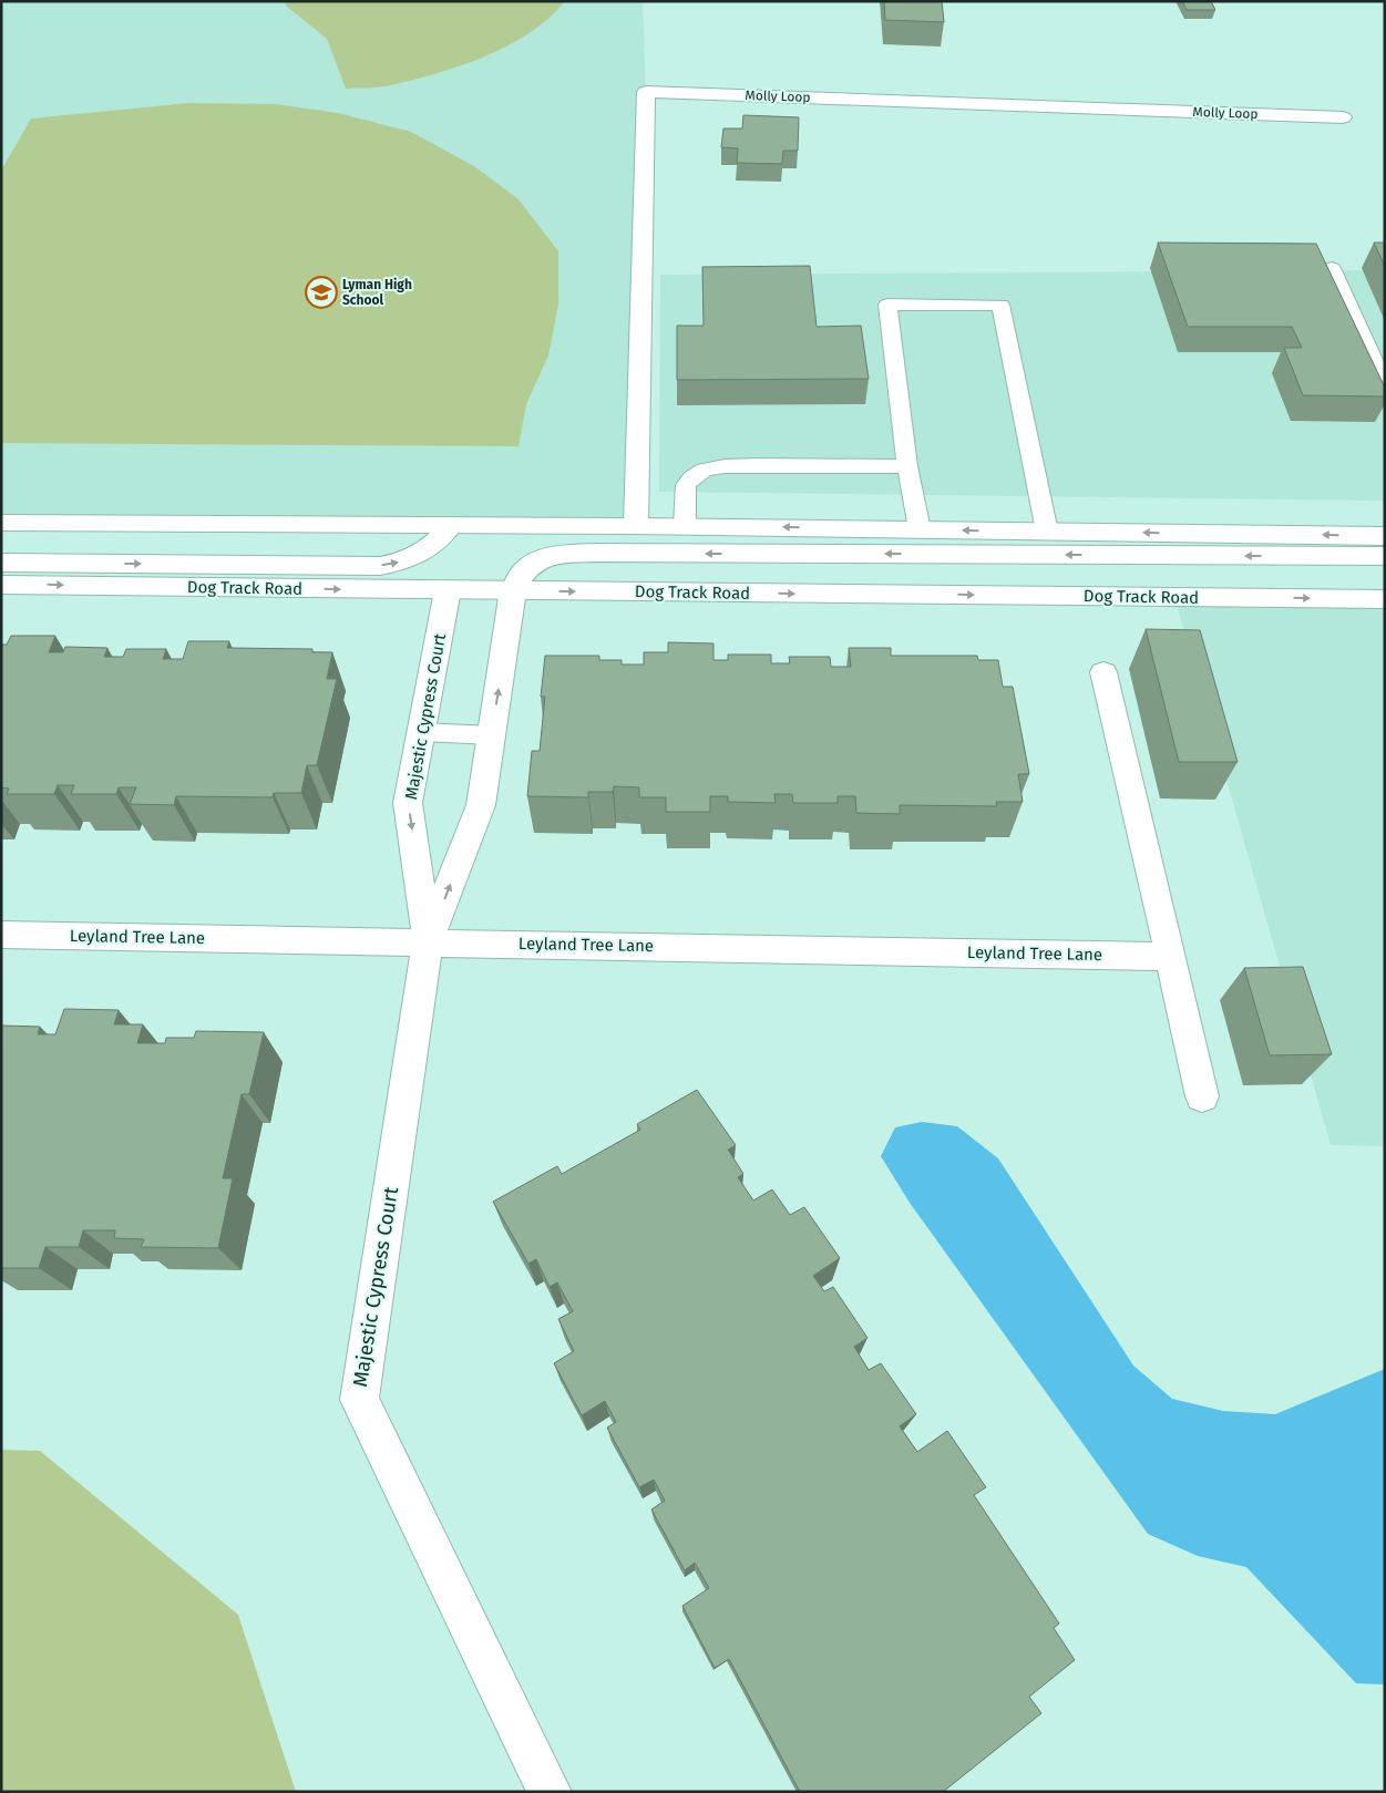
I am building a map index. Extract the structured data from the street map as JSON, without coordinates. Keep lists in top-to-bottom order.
{
  "streets": {
    "street": [
      "Molly Loop",
      "Dog Track Road",
      "Majestic Cypress Court",
      "Leyland Tree Lane"
    ]
  },
  "crossings": [
    ["Dog Track Road", "Majestic Cypress Court"],
    ["Majestic Cypress Court", "Leyland Tree Lane"]
  ],
  "places": {
    "school or university": ["Lyman High School"]
  }
}
